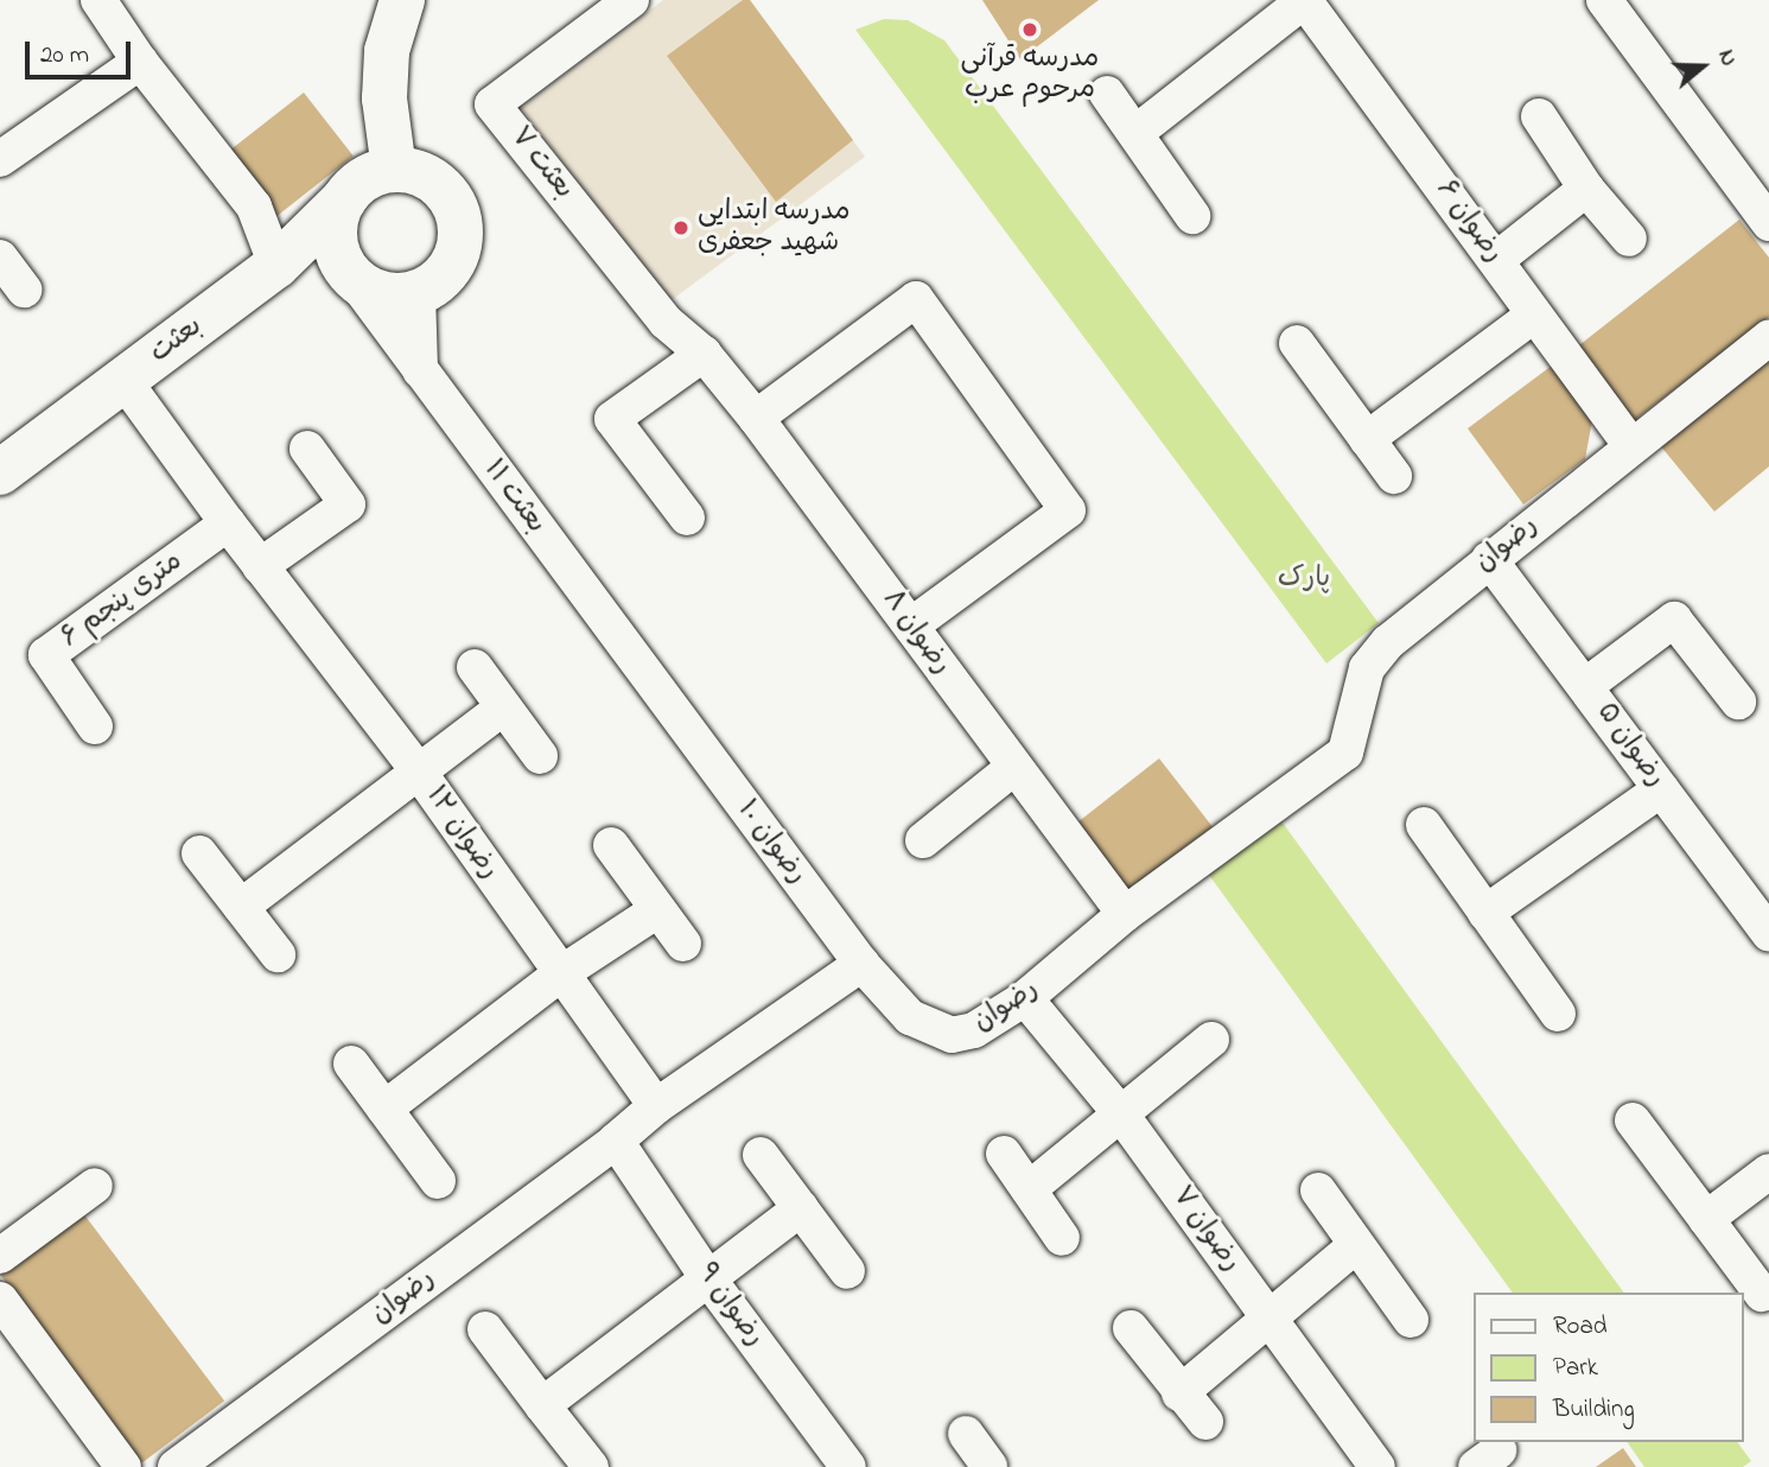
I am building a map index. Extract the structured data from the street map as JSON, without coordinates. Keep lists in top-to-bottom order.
{
  "streets": {
    "street": [
      "بعثت ۷",
      "رضوان ۶",
      "بعثت",
      "بعثت ۱۱",
      "رضوان",
      "۶ متری پنجم",
      "رضوان ۸",
      "رضوان ۵",
      "رضوان ۱۲",
      "رضوان ۱۰",
      "رضوان ۷",
      "رضوان ۹"
    ]
  },
  "crossings": [
    ["بعثت ۷", "رضوان ۸"],
    ["رضوان ۶", "رضوان"],
    ["بعثت", "بعثت ۱۱"],
    ["بعثت", "رضوان ۱۲"],
    ["بعثت ۱۱", "رضوان ۱۰"],
    ["رضوان", "رضوان ۸"],
    ["رضوان", "رضوان ۵"],
    ["رضوان", "رضوان ۱۲"],
    ["رضوان", "رضوان ۱۰"],
    ["رضوان", "رضوان ۷"],
    ["رضوان", "رضوان ۹"],
    ["۶ متری پنجم", "رضوان ۱۲"]
  ],
  "parks": ["پارک"],
  "places": ["مدرسه قرآنی مرحوم عرب", "مدرسه ابتدایی شهید جعفری"],
  "legend": ["Road", "Park", "Building"],
  "scale_bar": "20 m",
  "north": "right"
}
